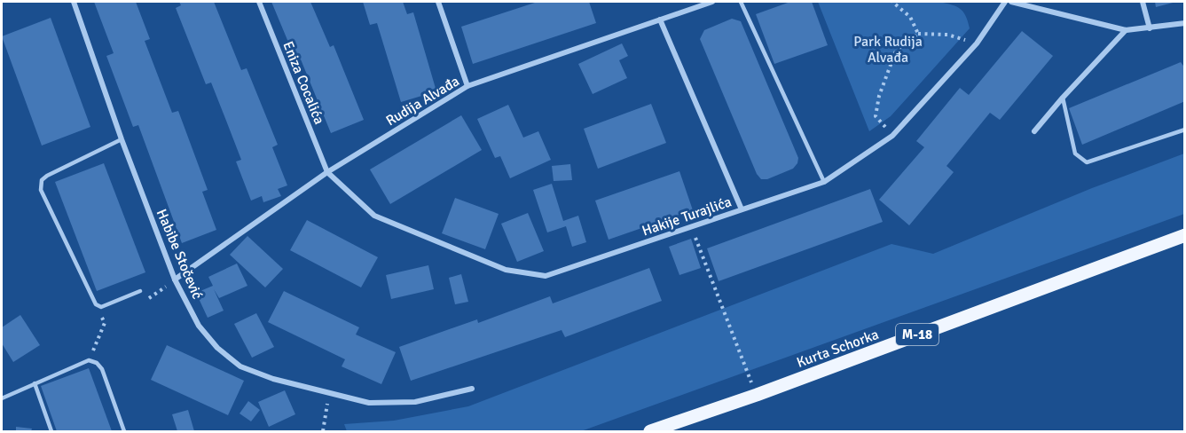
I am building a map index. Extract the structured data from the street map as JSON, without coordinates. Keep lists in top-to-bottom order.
{
  "streets": {
    "main road": ["M-18", "Kurta Schorka"],
    "street": [
      "Eniza Cocalića",
      "Rudija Alvađa",
      "Hakije Turajlića",
      "Habibe Stočević"
    ]
  },
  "crossings": [
    ["Eniza Cocalića", "Rudija Alvađa"],
    ["Eniza Cocalića", "Hakije Turajlića"],
    ["Rudija Alvađa", "Hakije Turajlića"],
    ["Rudija Alvađa", "Habibe Stočević"]
  ],
  "parks": ["Park Rudija Alvađa"]
}
